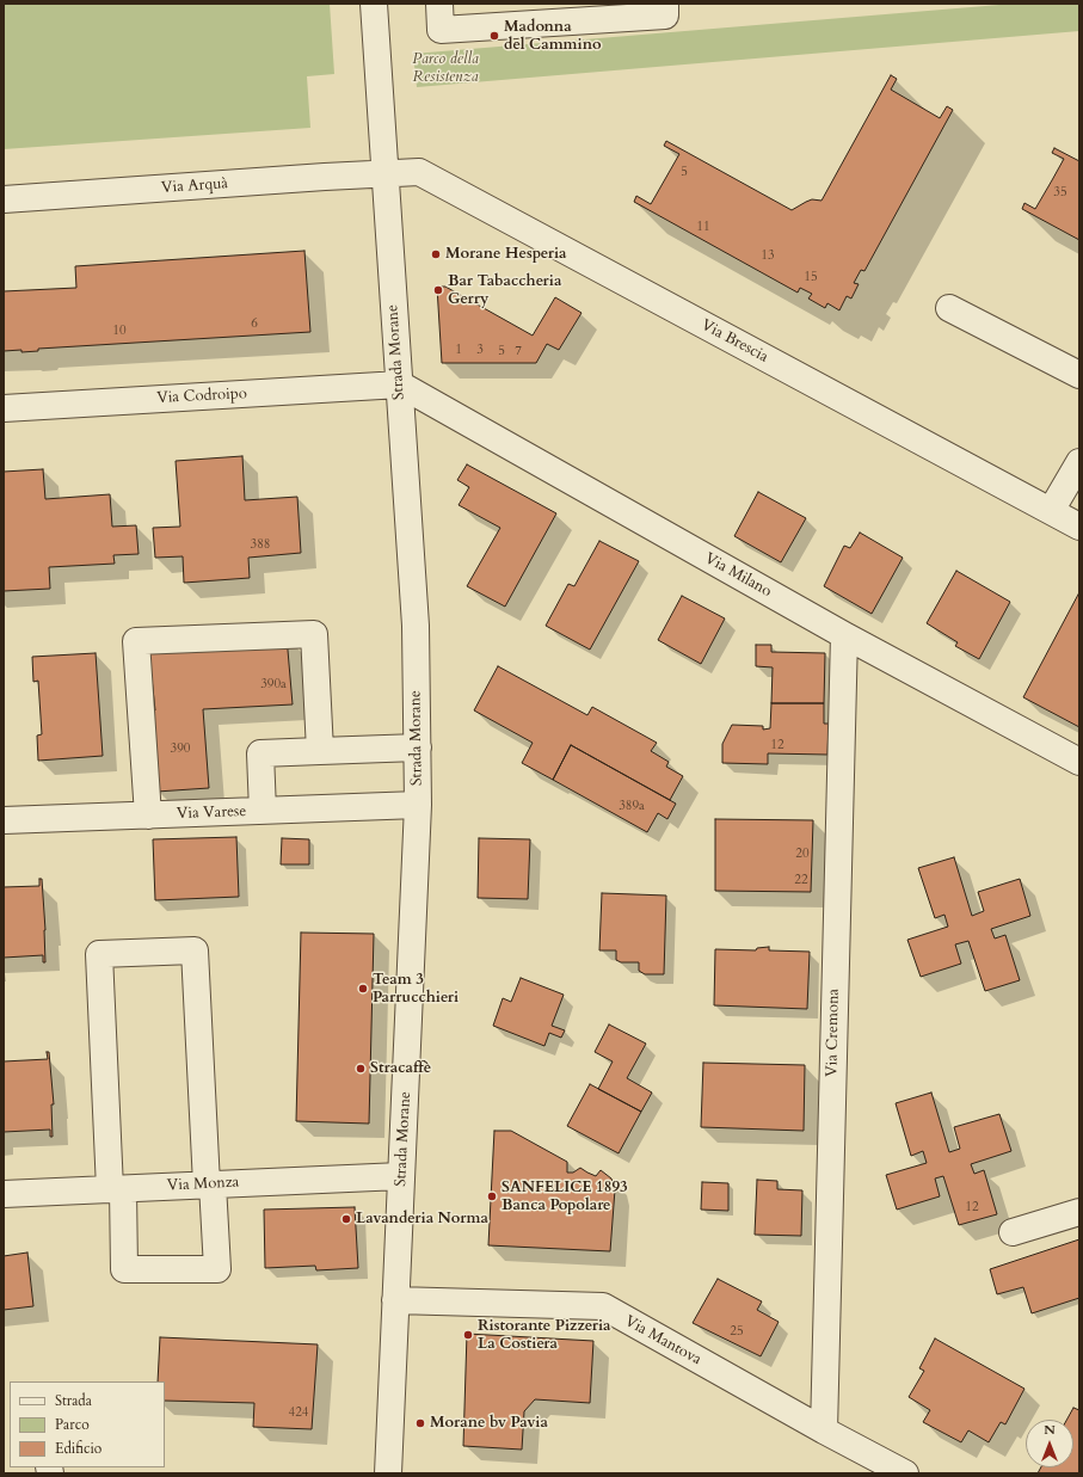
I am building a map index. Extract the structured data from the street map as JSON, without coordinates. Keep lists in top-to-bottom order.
{
  "streets": {
    "street": [
      "Via Arquà",
      "Via Brescia",
      "Strada Morane",
      "Via Codroipo",
      "Via Milano",
      "Via Varese",
      "Via Cremona",
      "Via Monza",
      "Via Mantova"
    ]
  },
  "crossings": [
    ["Via Arquà", "Via Brescia"],
    ["Via Arquà", "Strada Morane"],
    ["Via Brescia", "Strada Morane"],
    ["Strada Morane", "Via Codroipo"],
    ["Strada Morane", "Via Milano"],
    ["Strada Morane", "Via Varese"],
    ["Strada Morane", "Via Monza"],
    ["Strada Morane", "Via Mantova"],
    ["Via Codroipo", "Via Milano"],
    ["Via Milano", "Via Cremona"],
    ["Via Cremona", "Via Mantova"]
  ],
  "parks": ["Parco della Resistenza"],
  "places": [
    "Madonna del Cammino",
    "Morane Hesperia",
    "Bar Tabaccheria Gerry",
    "Team 3 Parrucchieri",
    "Stracaffè",
    "SANFELICE 1893 Banca Popolare",
    "Lavanderia Norma",
    "Ristorante Pizzeria La Costiera",
    "Morane bv Pavia"
  ],
  "house_numbers": [
    "5",
    "35",
    "11",
    "13",
    "15",
    "6",
    "10",
    "1",
    "3",
    "5",
    "7",
    "388",
    "390a",
    "12",
    "390",
    "389a",
    "20",
    "22",
    "12",
    "25",
    "424"
  ],
  "legend": ["Strada", "Parco", "Edificio"],
  "north": "top"
}
